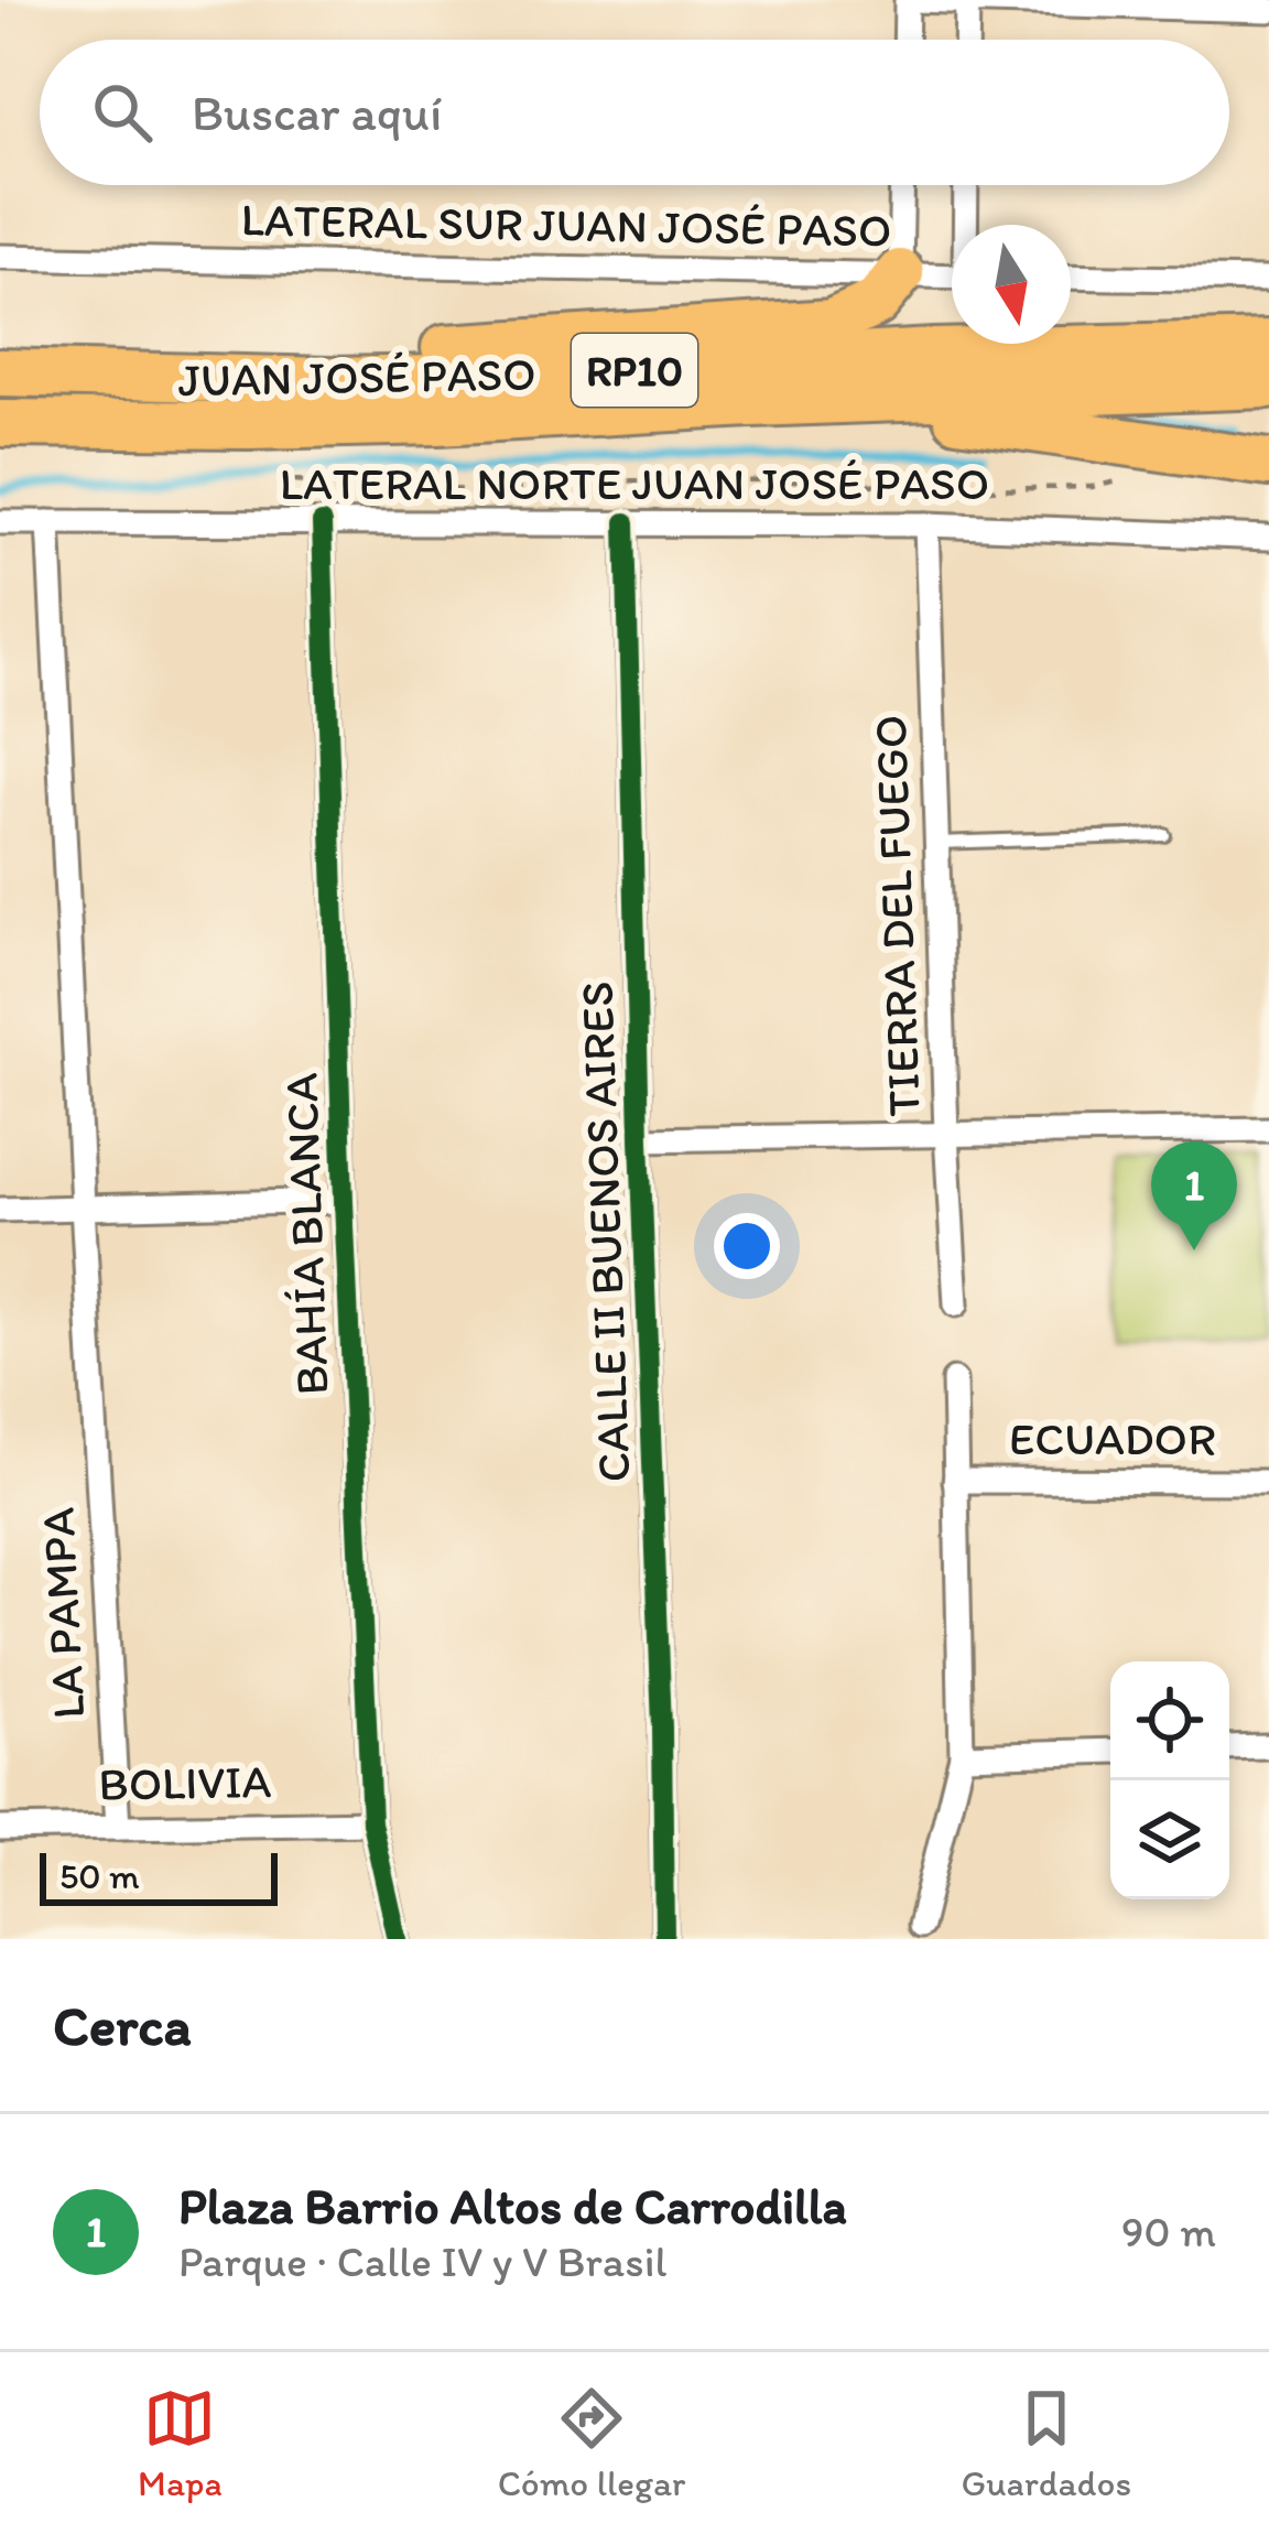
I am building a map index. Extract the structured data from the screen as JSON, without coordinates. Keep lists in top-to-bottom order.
{
  "streets": {
    "highway": ["RP10", "JUAN JOSÉ PASO"],
    "street": [
      "LATERAL SUR JUAN JOSÉ PASO",
      "LATERAL NORTE JUAN JOSÉ PASO",
      "TIERRA DEL FUEGO",
      "CALLE II BUENOS AIRES",
      "BAHÍA BLANCA",
      "ECUADOR",
      "LA PAMPA",
      "BOLIVIA"
    ]
  },
  "crossings": [
    ["LATERAL NORTE JUAN JOSÉ PASO", "TIERRA DEL FUEGO"],
    ["LATERAL NORTE JUAN JOSÉ PASO", "CALLE II BUENOS AIRES"],
    ["LATERAL NORTE JUAN JOSÉ PASO", "BAHÍA BLANCA"],
    ["LATERAL NORTE JUAN JOSÉ PASO", "LA PAMPA"],
    ["BAHÍA BLANCA", "BOLIVIA"],
    ["LA PAMPA", "BOLIVIA"]
  ],
  "scale_bar": "50 m",
  "north": "bottom",
  "page": {
    "search": "Buscar aquí",
    "pins": "1",
    "scale": "50 m",
    "heading": "Cerca",
    "list": [
      {
        "mark": "1",
        "name": "Plaza Barrio Altos de Carrodilla",
        "note": "Parque · Calle IV y V Brasil",
        "value": "90 m"
      }
    ],
    "nav": ["Mapa", "Cómo llegar", "Guardados"]
  }
}
